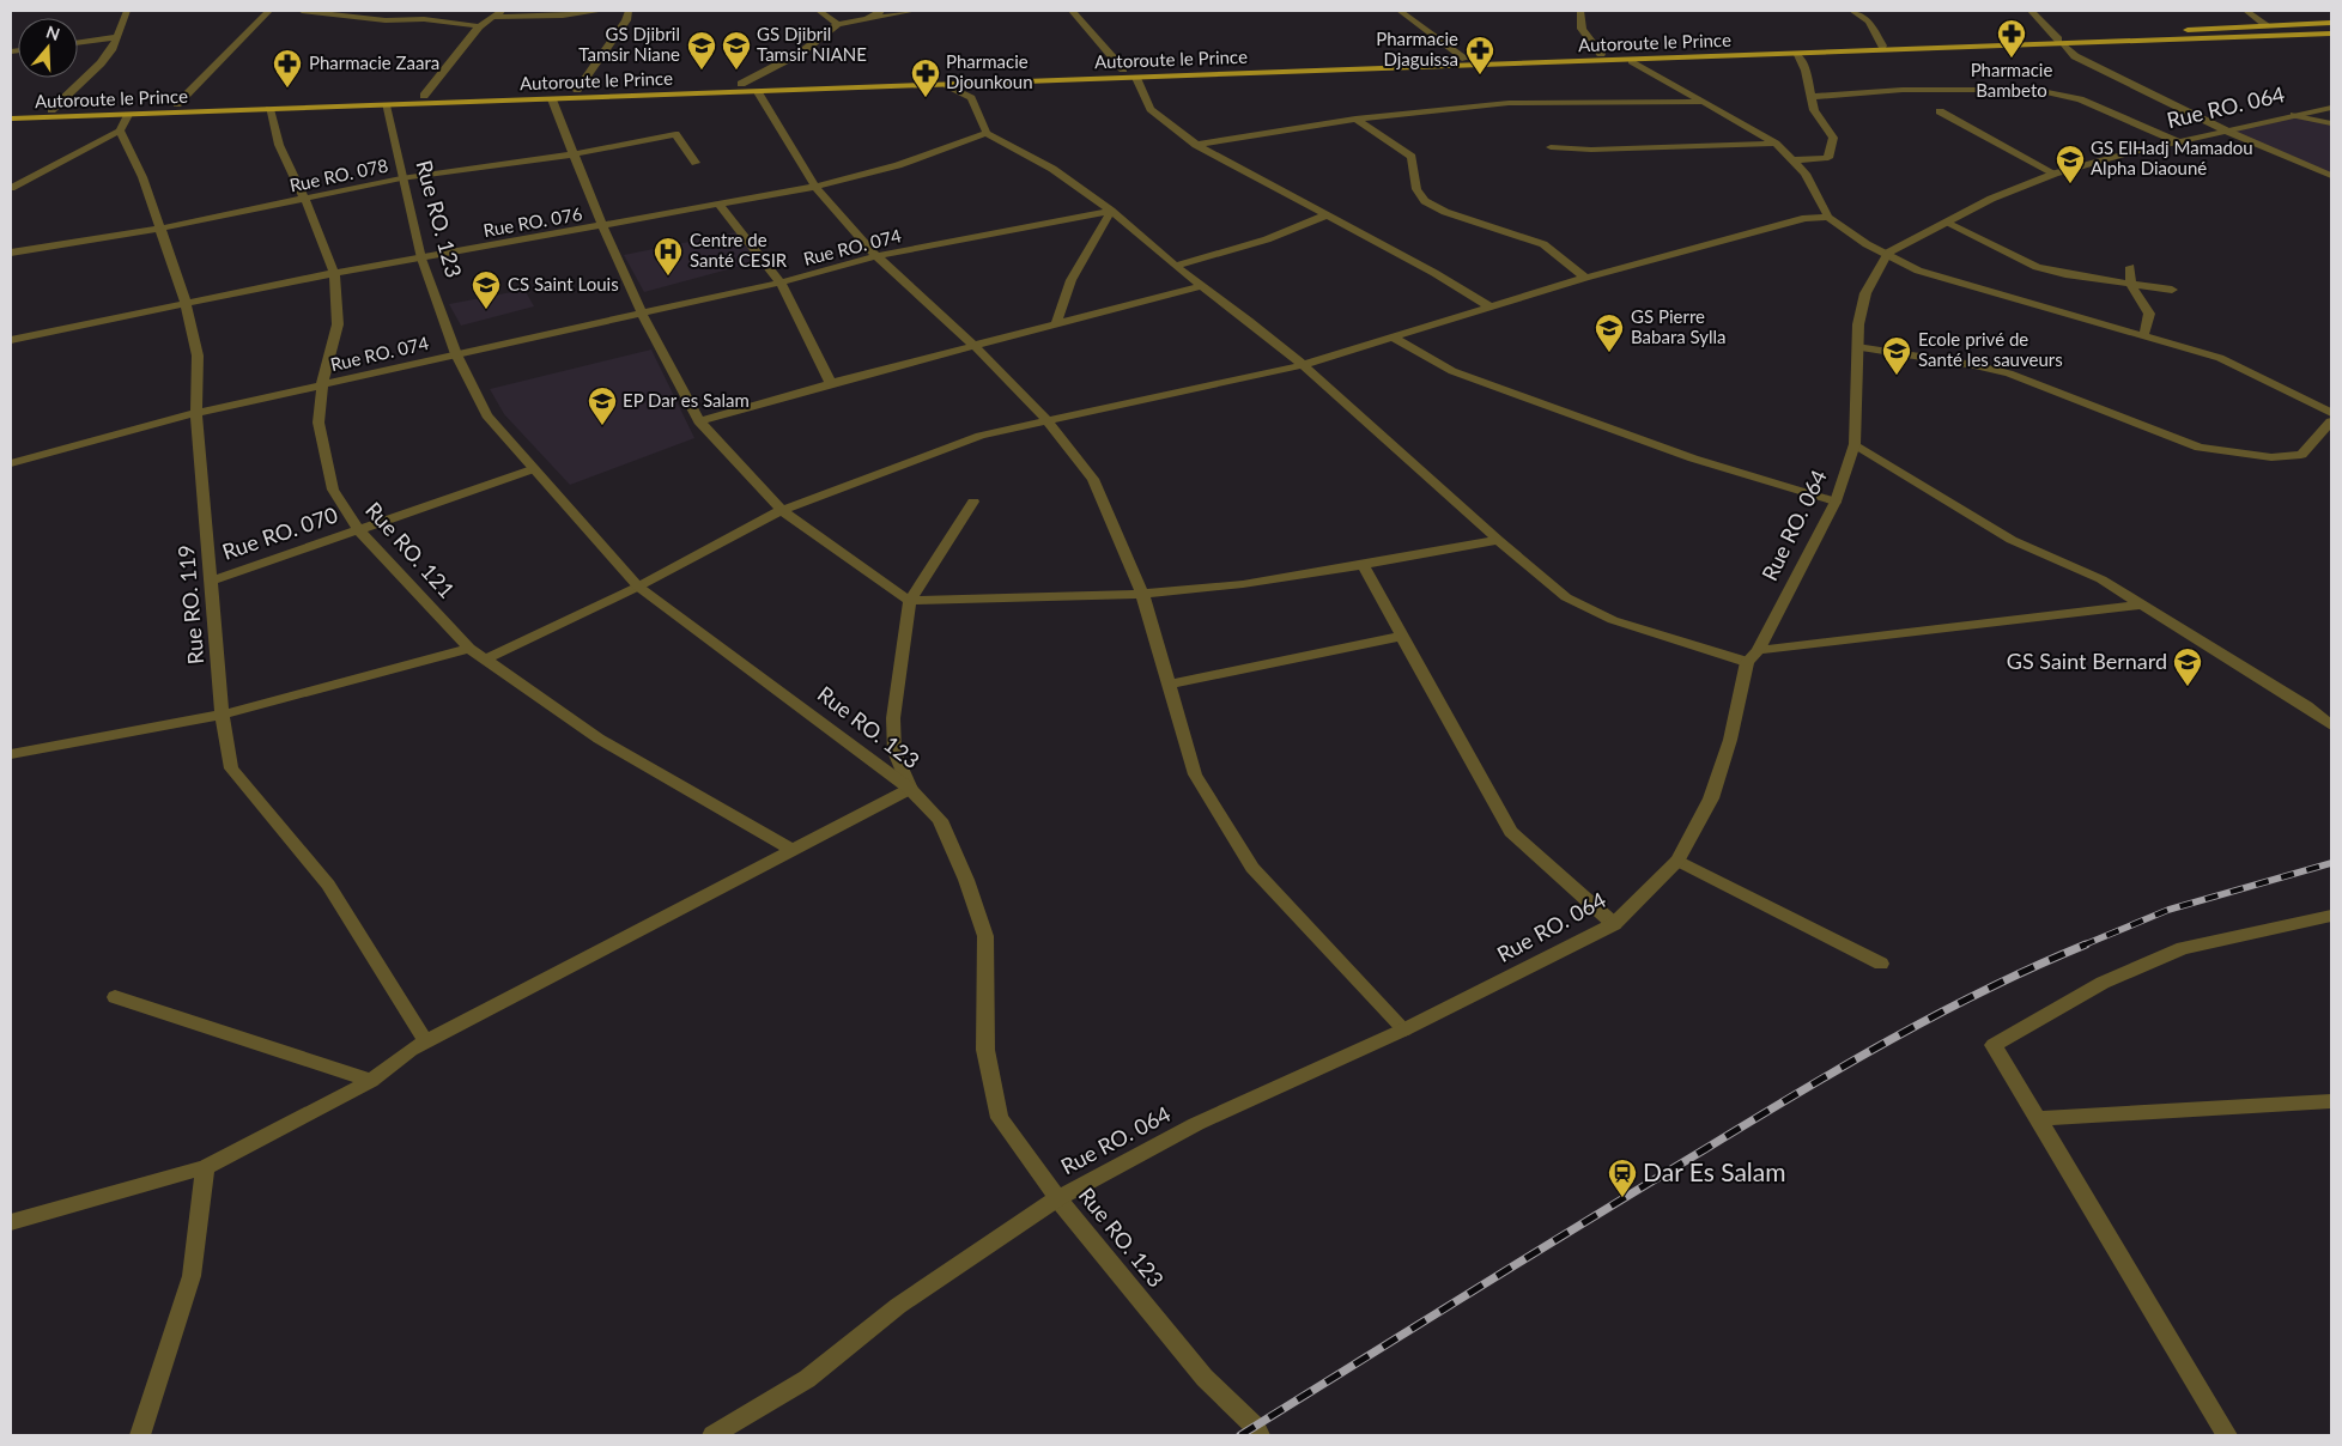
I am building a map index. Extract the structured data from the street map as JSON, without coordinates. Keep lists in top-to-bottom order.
{
  "streets": {
    "main road": ["Autoroute le Prince"],
    "street": [
      "Rue RO. 064",
      "Rue RO. 078",
      "Rue RO. 123",
      "Rue RO. 076",
      "Rue RO. 074",
      "Rue RO. 070",
      "Rue RO. 121",
      "Rue RO. 119"
    ]
  },
  "crossings": [
    ["Autoroute le Prince", "Rue RO. 123"],
    ["Autoroute le Prince", "Rue RO. 121"],
    ["Rue RO. 064", "Rue RO. 123"],
    ["Rue RO. 078", "Rue RO. 123"],
    ["Rue RO. 078", "Rue RO. 121"],
    ["Rue RO. 078", "Rue RO. 119"],
    ["Rue RO. 123", "Rue RO. 076"],
    ["Rue RO. 123", "Rue RO. 074"],
    ["Rue RO. 123", "Rue RO. 070"],
    ["Rue RO. 076", "Rue RO. 121"],
    ["Rue RO. 076", "Rue RO. 119"],
    ["Rue RO. 074", "Rue RO. 121"],
    ["Rue RO. 074", "Rue RO. 119"],
    ["Rue RO. 070", "Rue RO. 121"],
    ["Rue RO. 070", "Rue RO. 119"]
  ],
  "places": {
    "pharmacy": [
      "Pharmacie Bambeto",
      "Pharmacie Djaguissa",
      "Pharmacie Zaara",
      "Pharmacie Djounkoun"
    ],
    "school or university": [
      "GS Djibril Tamsir Niane",
      "GS Djibril Tamsir NIANE",
      "GS ElHadj Mamadou Alpha Diaouné",
      "CS Saint Louis",
      "GS Pierre Babara Sylla",
      "Ecole privé de Santé les sauveurs",
      "EP Dar es Salam",
      "GS Saint Bernard"
    ],
    "hospital": ["Centre de Santé CESIR"],
    "station": ["Dar Es Salam"]
  },
  "north": "top"
}
